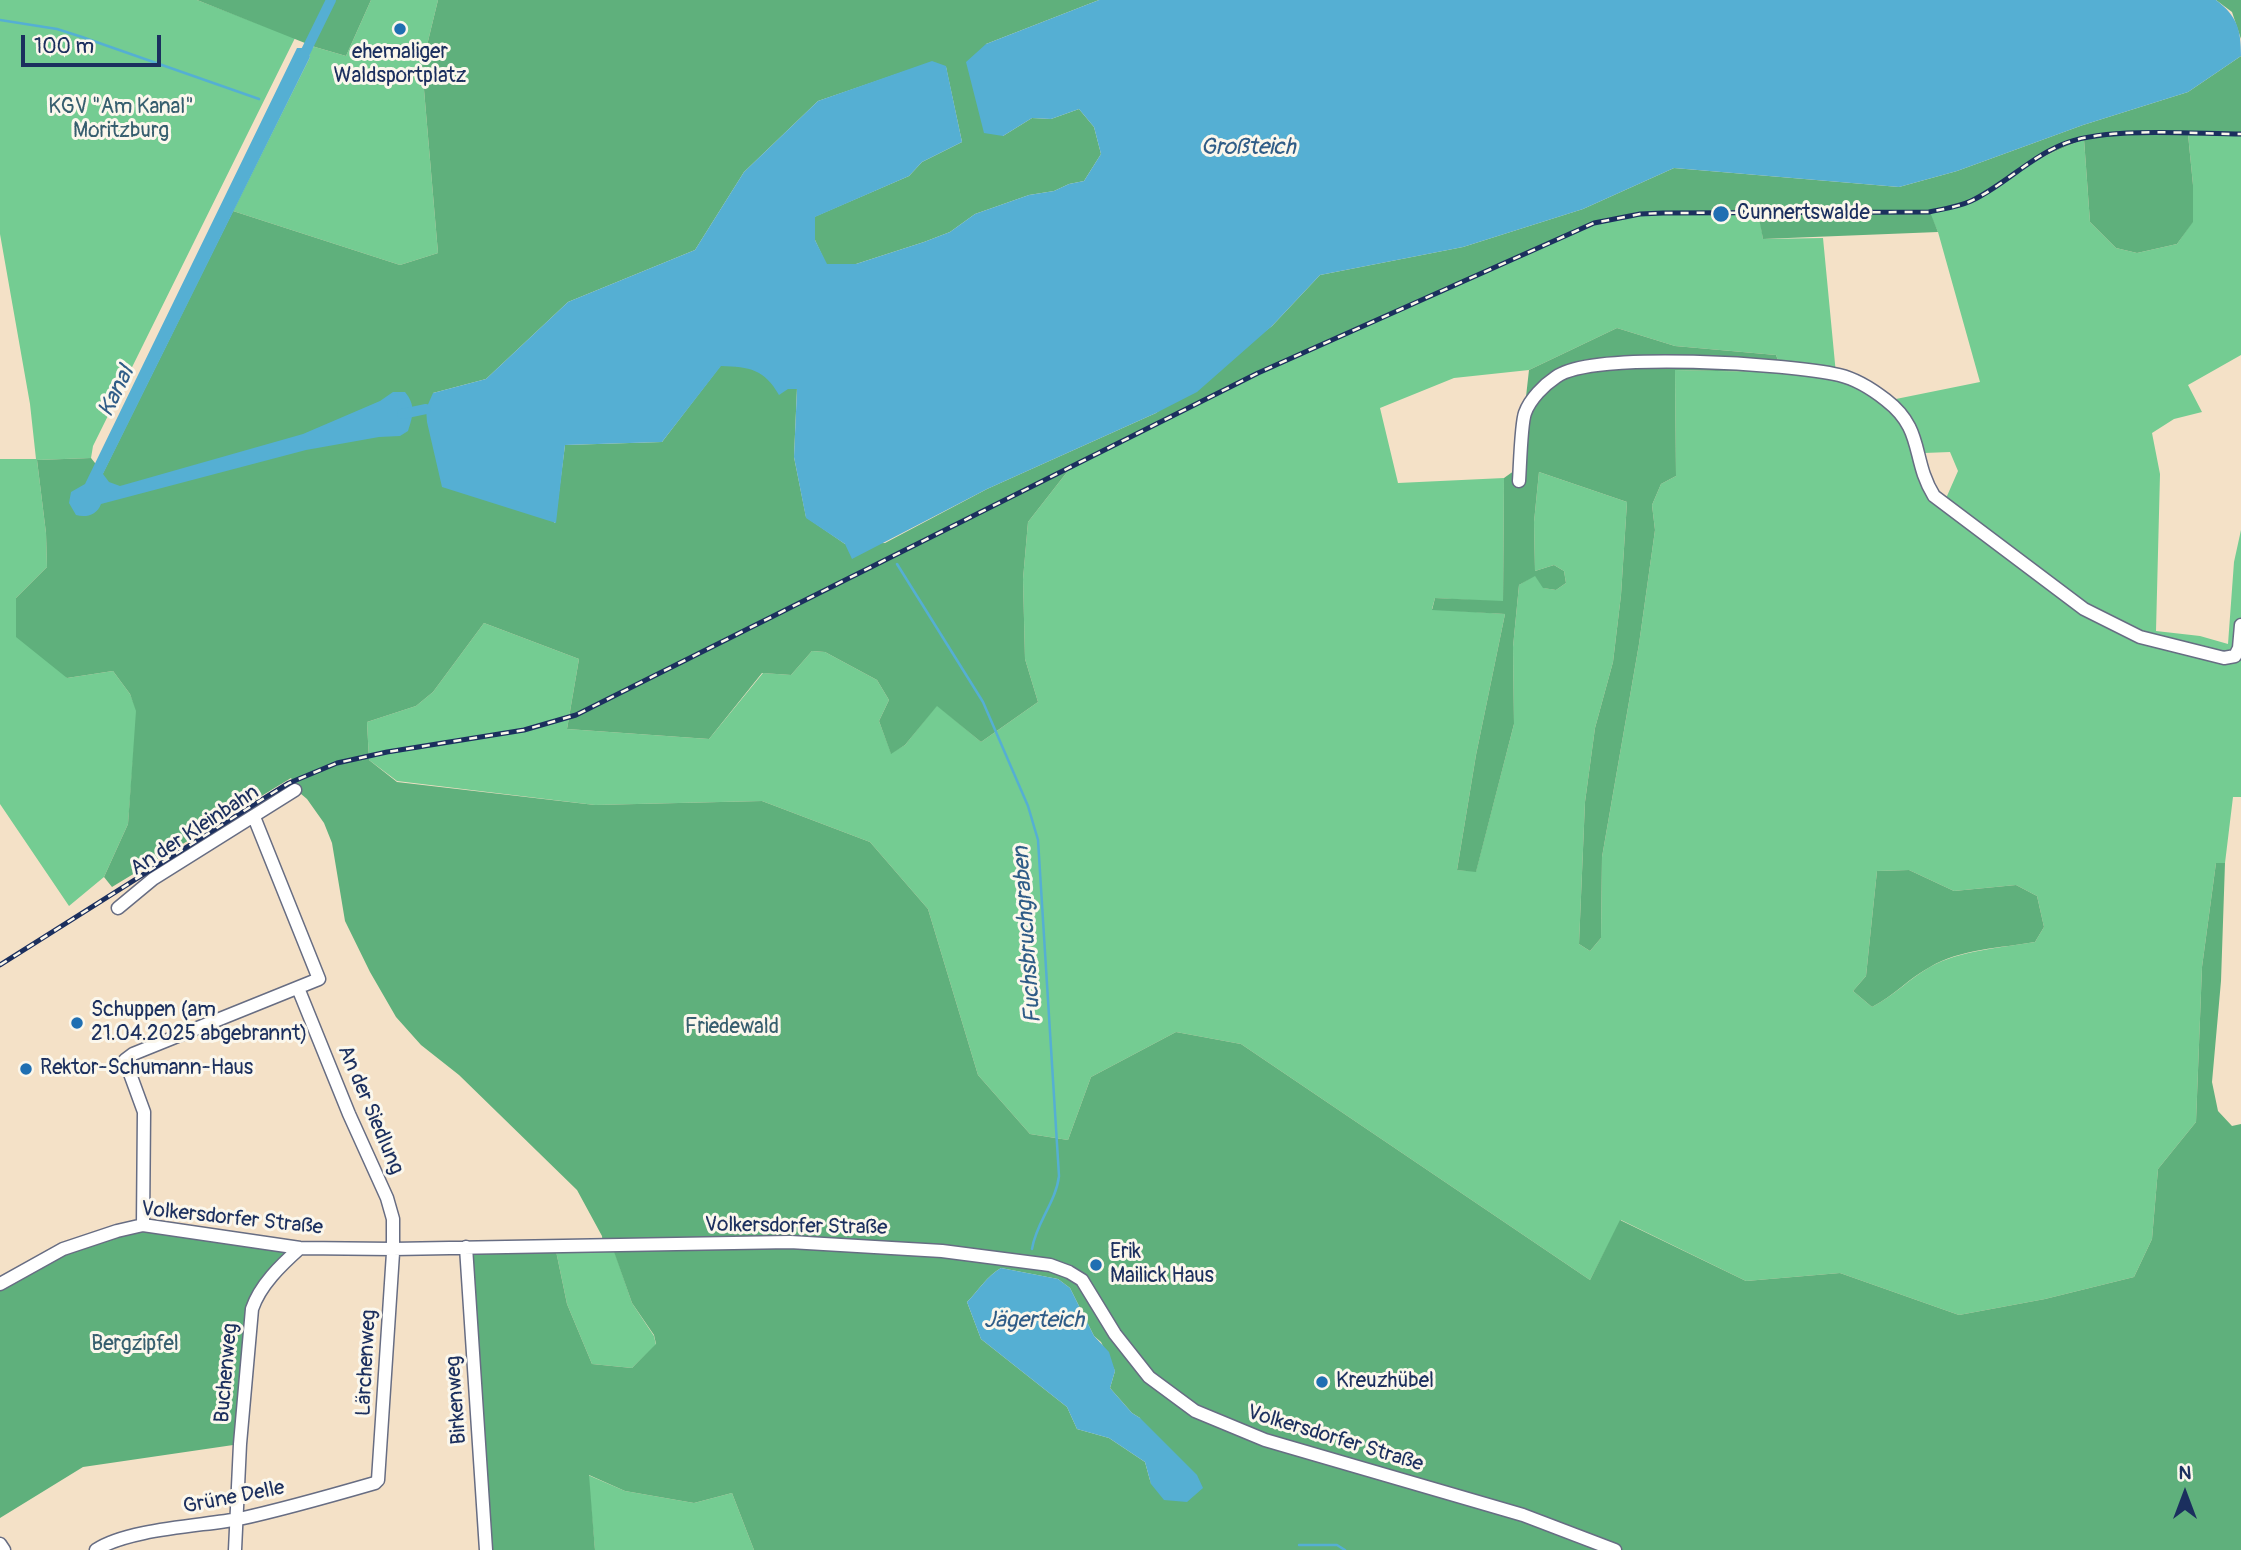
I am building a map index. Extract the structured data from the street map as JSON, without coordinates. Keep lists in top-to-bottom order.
{
  "streets": {
    "street": [
      "An der Kleinbahn",
      "An der Siedlung",
      "Volkersdorfer Straße",
      "Lärchenweg",
      "Buchenweg",
      "Birkenweg",
      "Grüne Delle"
    ]
  },
  "crossings": [
    ["An der Siedlung", "Volkersdorfer Straße"],
    ["An der Siedlung", "Lärchenweg"],
    ["Volkersdorfer Straße", "Lärchenweg"],
    ["Volkersdorfer Straße", "Buchenweg"],
    ["Volkersdorfer Straße", "Birkenweg"],
    ["Lärchenweg", "Grüne Delle"],
    ["Buchenweg", "Grüne Delle"]
  ],
  "water": [
    "Großteich",
    "Kanal",
    "Fuchsbruchgraben",
    "Jägerteich"
  ],
  "parks": ["KGV \"Am Kanal\" Moritzburg", "Friedewald", "Bergzipfel"],
  "places": [
    "ehemaliger Waldsportplatz",
    "Cunnertswalde",
    "Schuppen (am 21.04.2025 abgebrannt)",
    "Rektor-Schumann-Haus",
    "Erik Mailick Haus",
    "Kreuzhübel"
  ],
  "scale_bar": "100 m",
  "north": "top"
}
